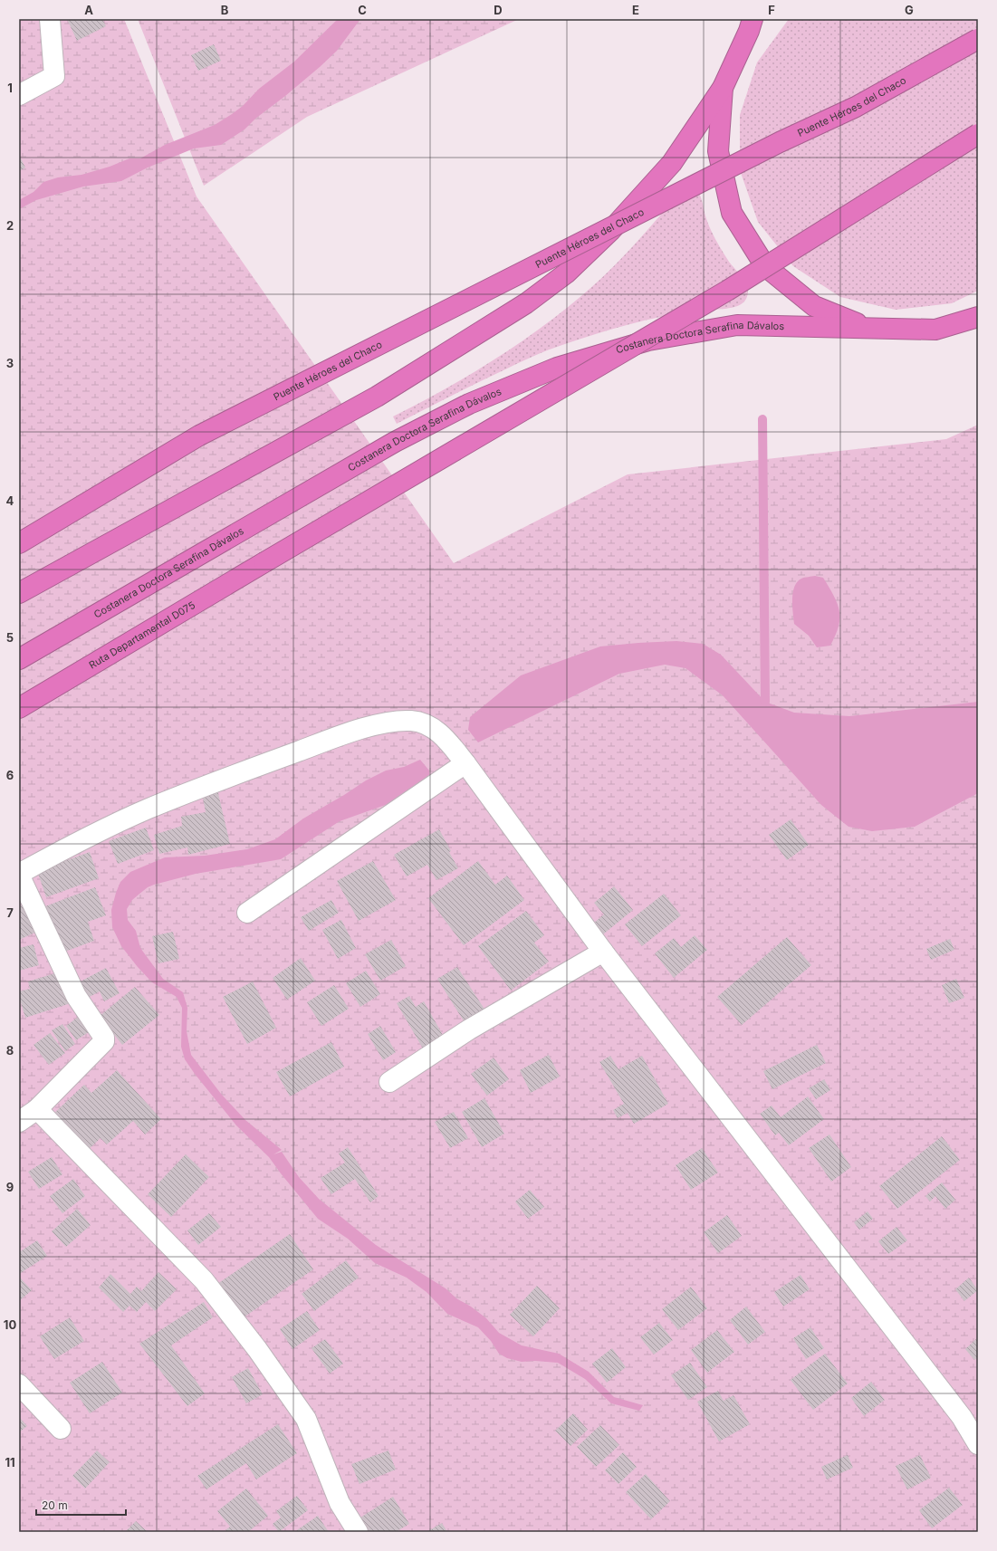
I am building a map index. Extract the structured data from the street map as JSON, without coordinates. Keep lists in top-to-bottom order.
{
  "streets": {
    "highway": ["Puente Héroes del Chaco", "Costanera Doctora Serafina Dávalos", "Ruta Departamental D075"]
  },
  "scale_bar": "20 m",
  "grid": {
    "columns": [
      "A",
      "B",
      "C",
      "D",
      "E",
      "F",
      "G"
    ],
    "rows": [
      "1",
      "2",
      "3",
      "4",
      "5",
      "6",
      "7",
      "8",
      "9",
      "10",
      "11"
    ]
  }
}
